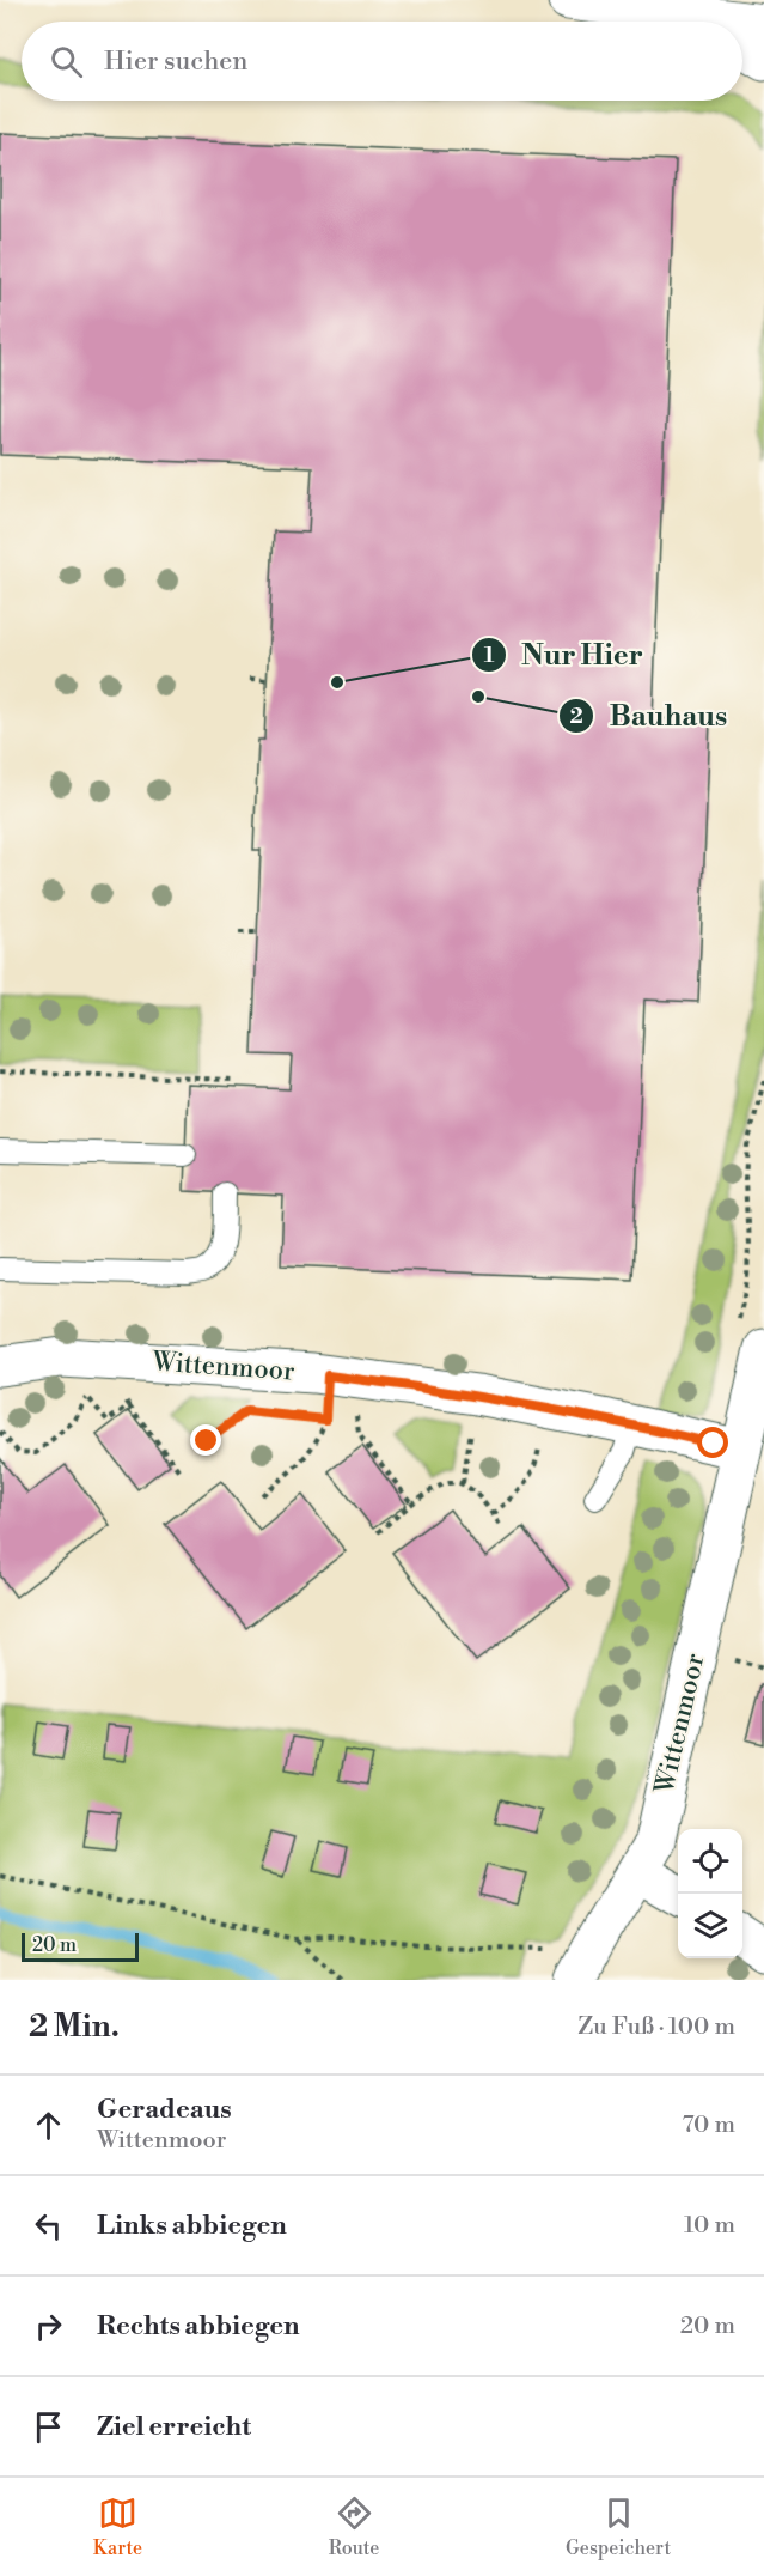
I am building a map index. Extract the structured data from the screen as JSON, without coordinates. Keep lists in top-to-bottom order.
{
  "streets": {
    "main road": ["Wittenmoor"]
  },
  "places": ["Nur Hier", "Bauhaus"],
  "scale_bar": "20 m",
  "page": {
    "search": "Hier suchen",
    "scale": "20 m",
    "heading": ["2 Min.", "Zu Fuß · 100 m"],
    "list": [
      ["Geradeaus", "Wittenmoor", "70 m"],
      ["Links abbiegen", "10 m"],
      ["Rechts abbiegen", "20 m"],
      "Ziel erreicht"
    ],
    "nav": ["Karte", "Route", "Gespeichert"]
  }
}
